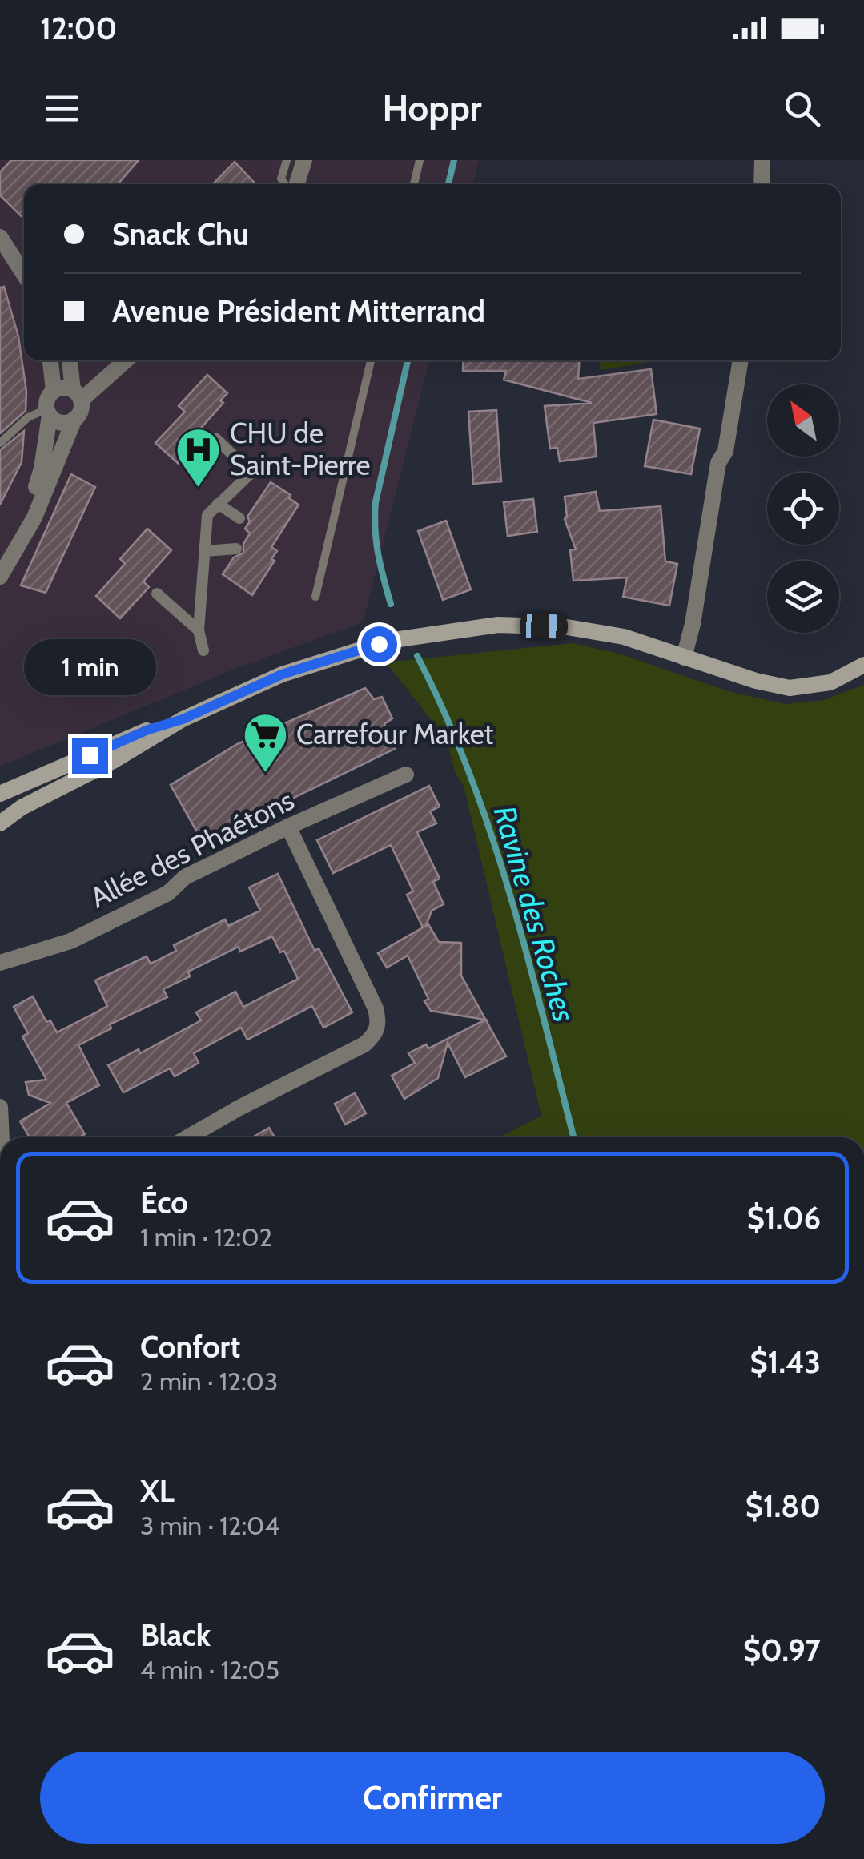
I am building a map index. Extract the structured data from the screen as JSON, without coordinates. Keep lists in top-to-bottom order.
{
  "streets": {
    "street": ["Allée des Phaétons"]
  },
  "water": ["Ravine des Roches"],
  "places": {
    "hospital": ["CHU de Saint-Pierre"],
    "supermarket": ["Carrefour Market"]
  },
  "north": "top left",
  "page": {
    "status": "12:00",
    "header": "Hoppr",
    "banner": ["Snack Chu", "Avenue Président Mitterrand"],
    "bubble": "1 min",
    "list": [
      {
        "name": "Éco",
        "note": "1 min · 12:02",
        "value": "$1.06"
      },
      {
        "name": "Confort",
        "note": "2 min · 12:03",
        "value": "$1.43"
      },
      {
        "name": "XL",
        "note": "3 min · 12:04",
        "value": "$1.80"
      },
      {
        "name": "Black",
        "note": "4 min · 12:05",
        "value": "$0.97"
      }
    ],
    "buttons": "Confirmer"
  }
}
